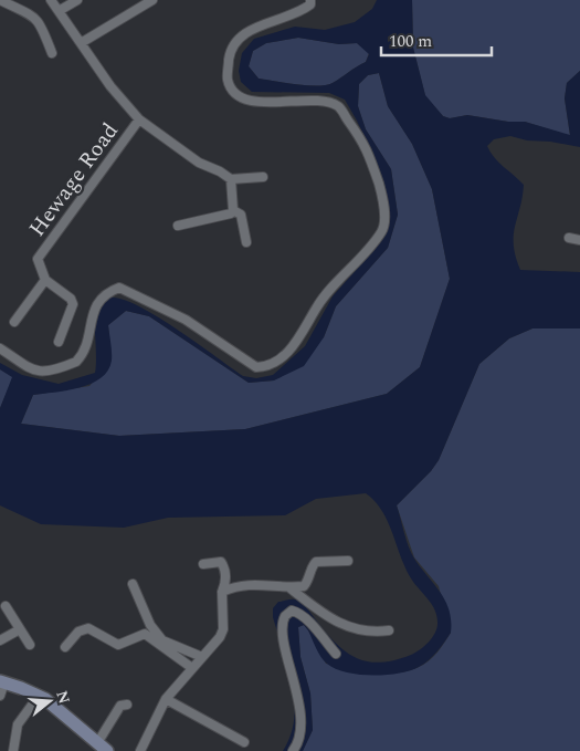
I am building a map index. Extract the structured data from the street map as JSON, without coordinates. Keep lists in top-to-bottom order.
{
  "streets": {
    "street": ["Hewage Road"]
  },
  "scale_bar": "100 m",
  "north": "right"
}
